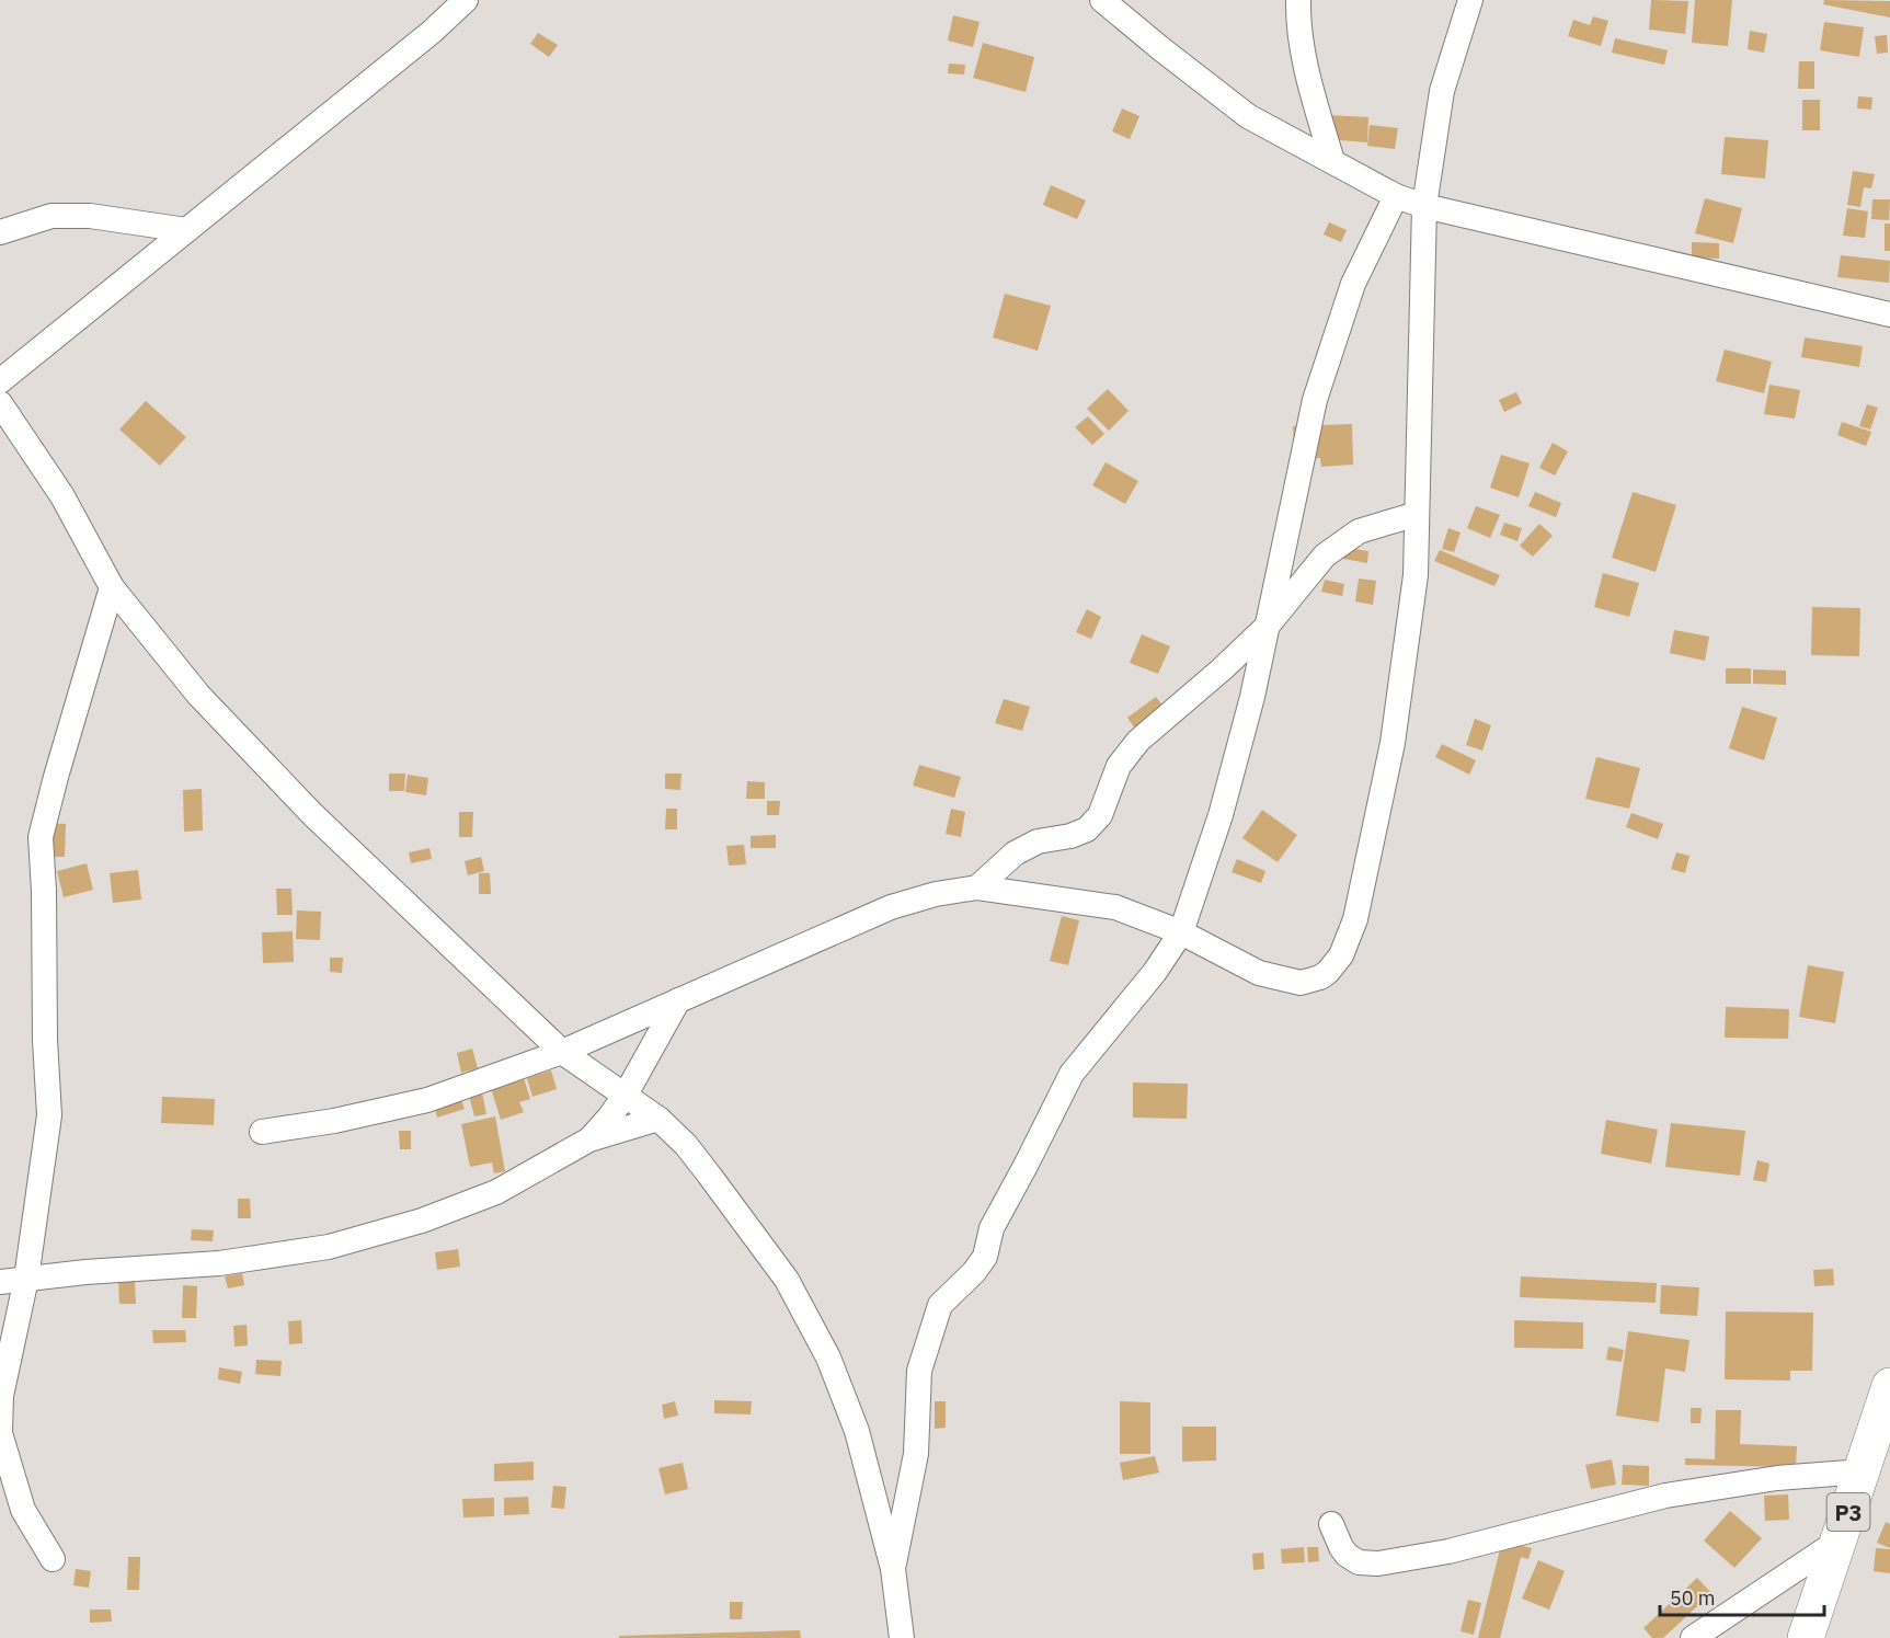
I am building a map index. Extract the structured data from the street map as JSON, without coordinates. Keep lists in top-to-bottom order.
{
  "streets": {
    "main road": ["P3"]
  },
  "scale_bar": "50 m"
}
